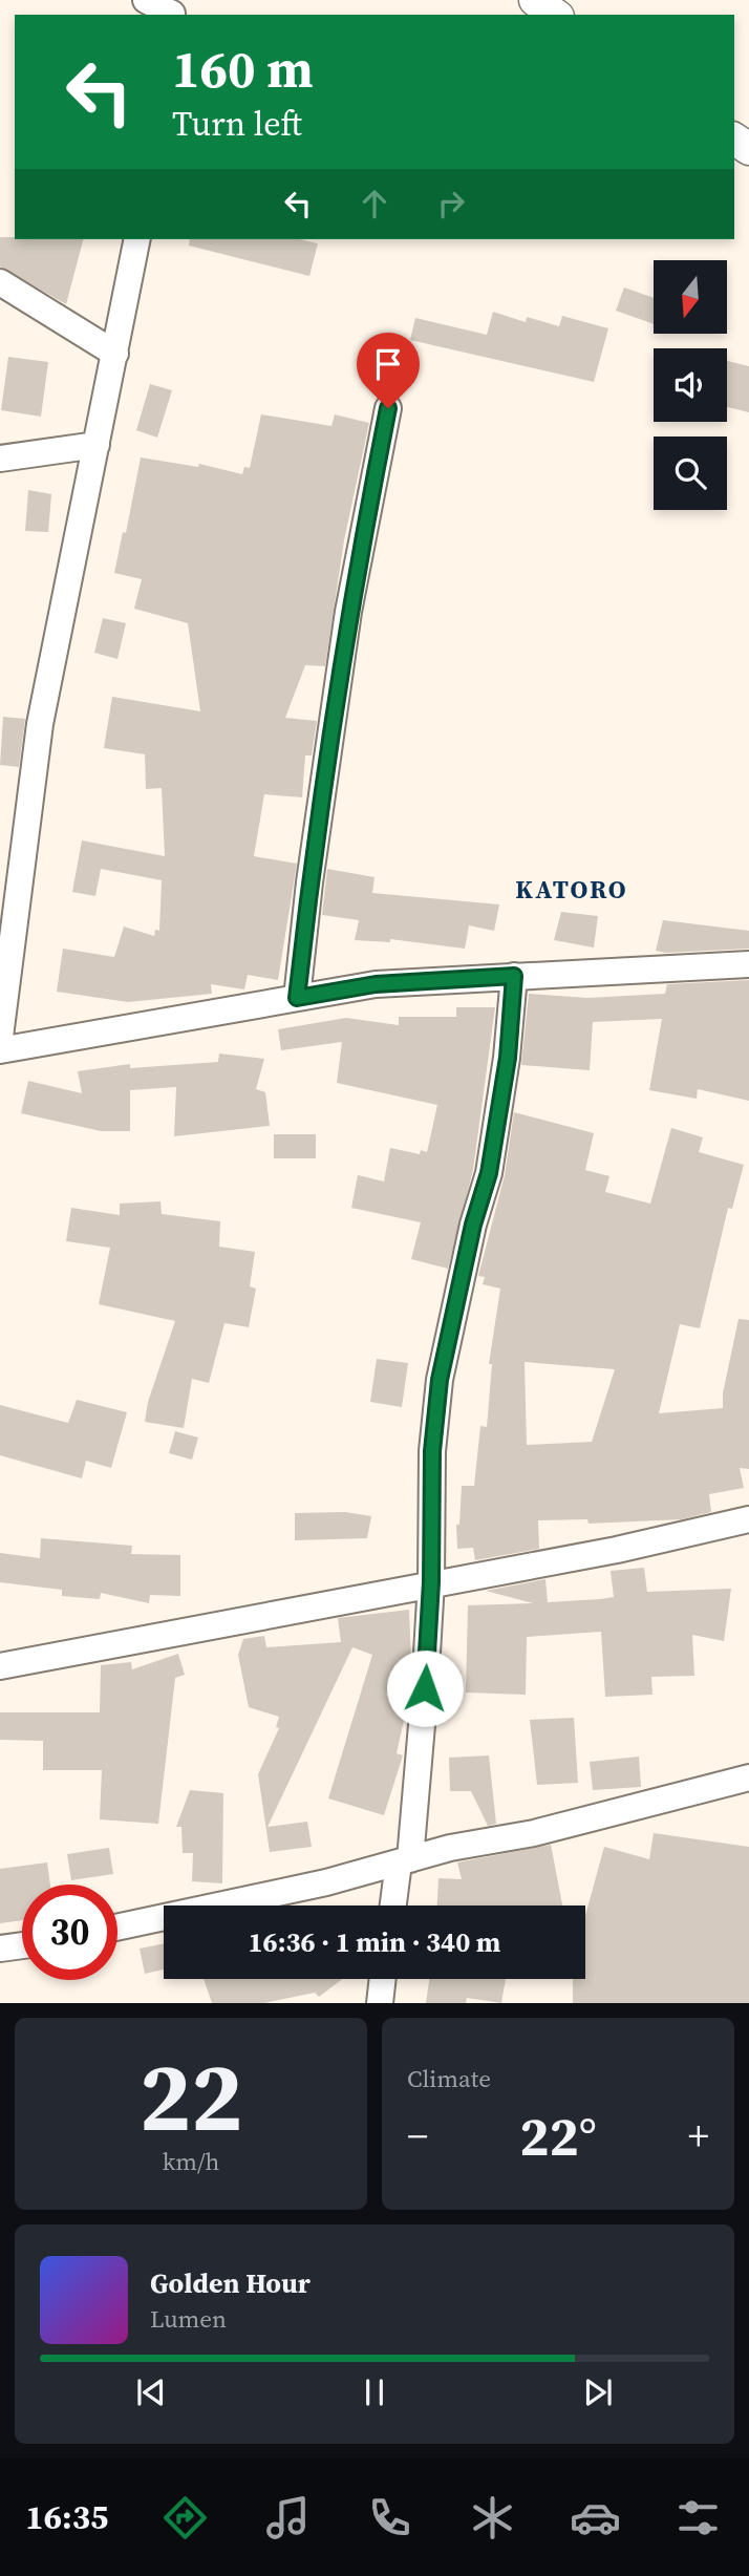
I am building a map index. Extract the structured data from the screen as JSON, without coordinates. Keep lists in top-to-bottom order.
{
  "districts": ["KATORO"],
  "north": "bottom",
  "page": {
    "turn": ["160 m", "Turn left"],
    "limit": "30",
    "trip": "16:36 · 1 min · 340 m",
    "tile": [
      ["22", "km/h"],
      "Climate"
    ],
    "heat": ["−", "22°", "+"],
    "song": ["Golden Hour", "Lumen"],
    "tabs": "16:35"
  }
}
